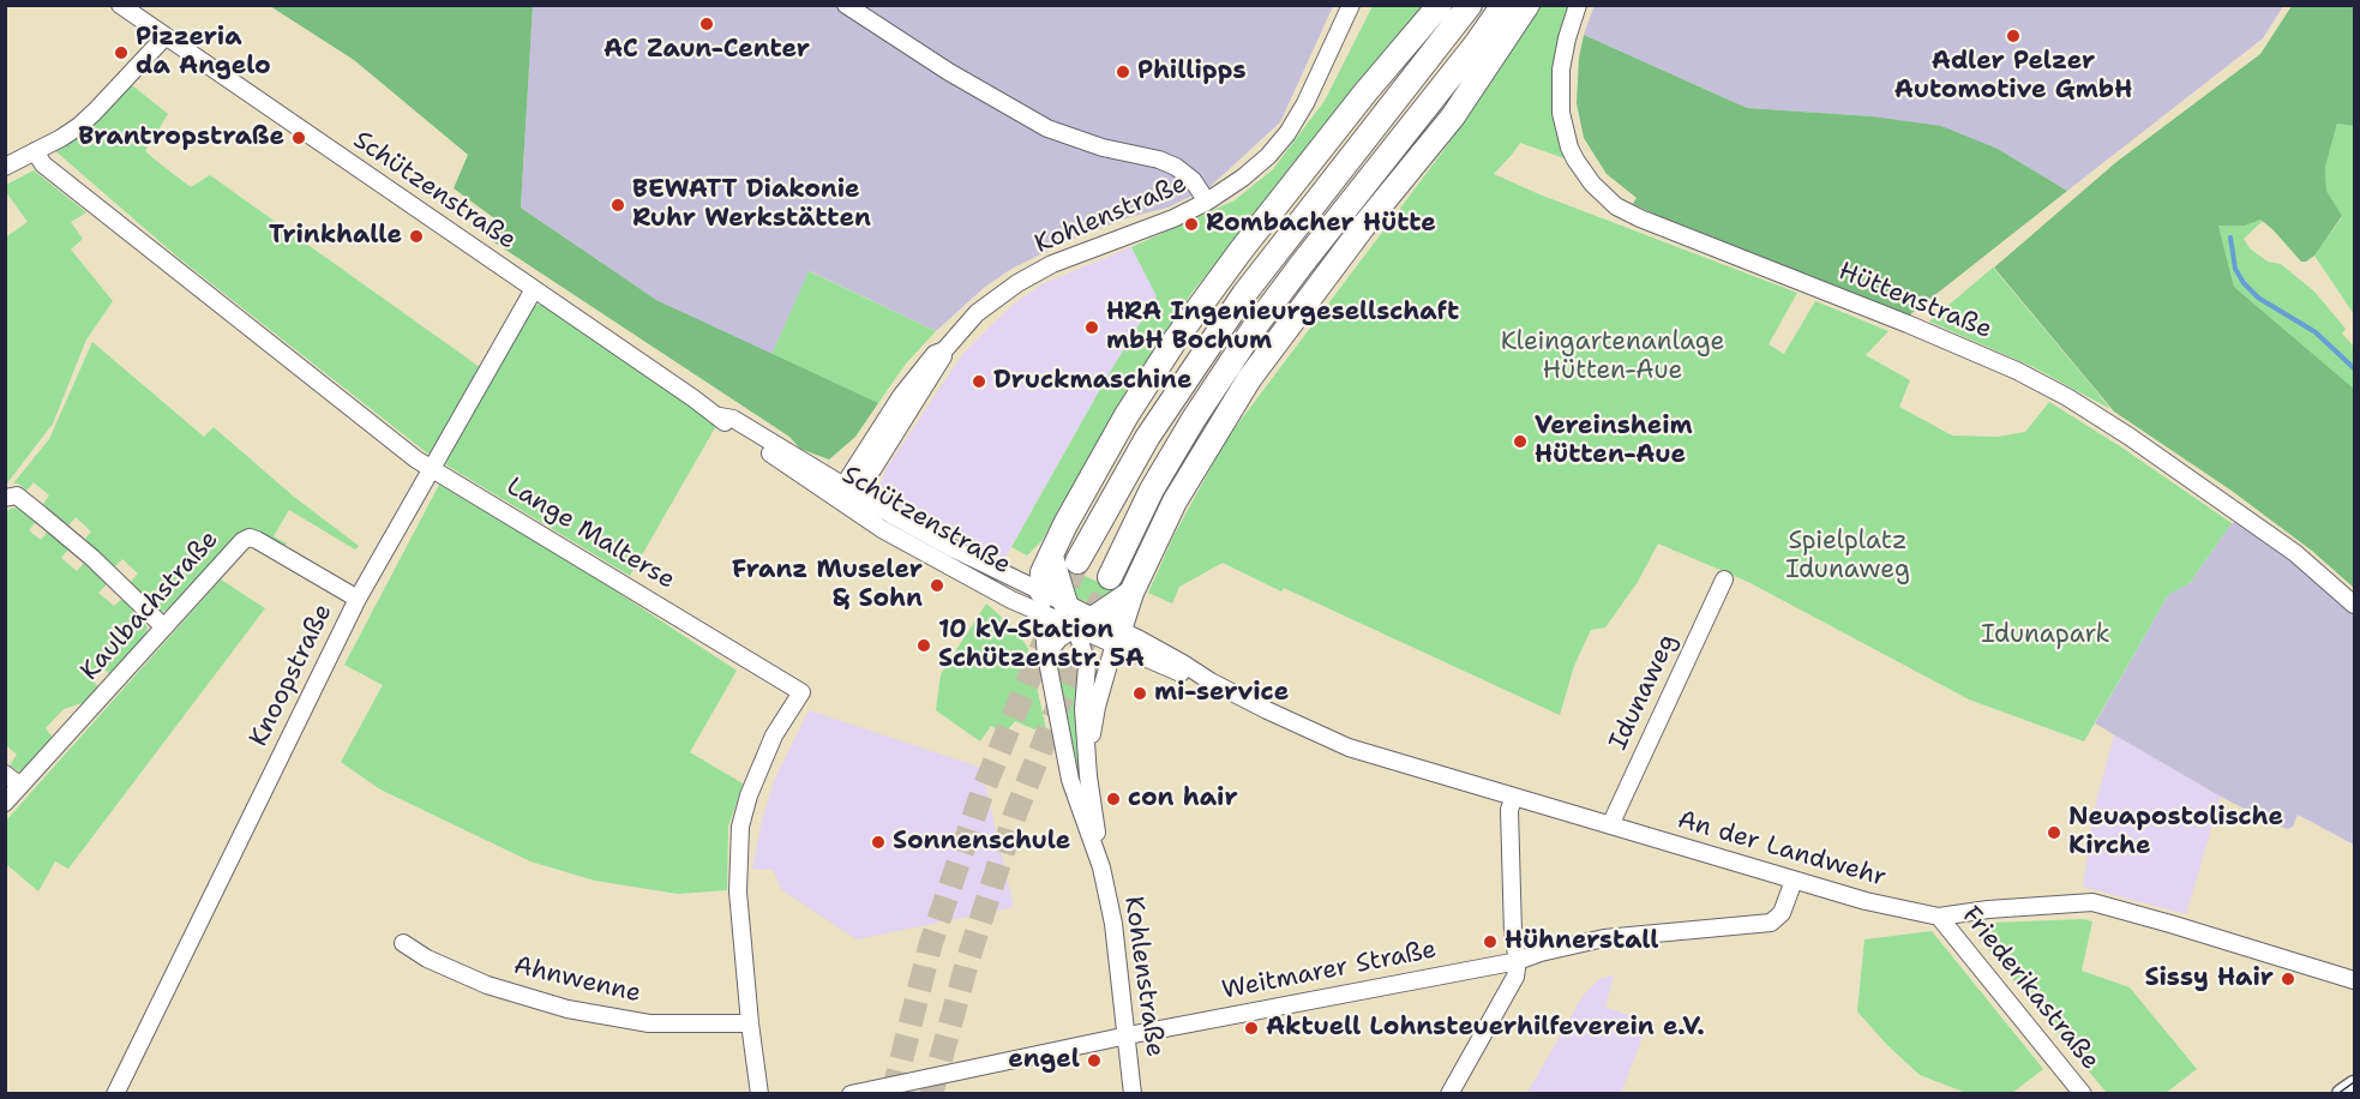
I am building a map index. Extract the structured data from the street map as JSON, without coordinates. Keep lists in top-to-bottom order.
{
  "streets": {
    "street": [
      "Schützenstraße",
      "Kohlenstraße",
      "Hüttenstraße",
      "Lange Malterse",
      "Kaulbachstraße",
      "Knoopstraße",
      "Idunaweg",
      "An der Landwehr",
      "Weitmarer Straße",
      "Ahnwenne",
      "Friederikastraße"
    ]
  },
  "crossings": [
    ["Schützenstraße", "Kohlenstraße"],
    ["Schützenstraße", "Knoopstraße"],
    ["Schützenstraße", "An der Landwehr"],
    ["Kohlenstraße", "An der Landwehr"],
    ["Kohlenstraße", "Weitmarer Straße"],
    ["Lange Malterse", "Knoopstraße"],
    ["Lange Malterse", "Ahnwenne"],
    ["Kaulbachstraße", "Knoopstraße"],
    ["Idunaweg", "An der Landwehr"],
    ["An der Landwehr", "Weitmarer Straße"],
    ["An der Landwehr", "Friederikastraße"]
  ],
  "parks": ["Kleingartenanlage Hütten-Aue", "Spielplatz Idunaweg", "Idunapark"],
  "places": [
    "AC Zaun-Center",
    "Adler Pelzer Automotive GmbH",
    "Pizzeria da Angelo",
    "Phillipps",
    "Brantropstraße",
    "BEWATT Diakonie Ruhr Werkstätten",
    "Rombacher Hütte",
    "Trinkhalle",
    "HRA Ingenieurgesellschaft mbH Bochum",
    "Druckmaschine",
    "Vereinsheim Hütten-Aue",
    "Franz Museler & Sohn",
    "10 kV-Station Schützenstr. 5A",
    "mi-service",
    "con hair",
    "Neuapostolische Kirche",
    "Sonnenschule",
    "Hühnerstall",
    "Sissy Hair",
    "Aktuell Lohnsteuerhilfeverein e.V.",
    "engel"
  ]
}
